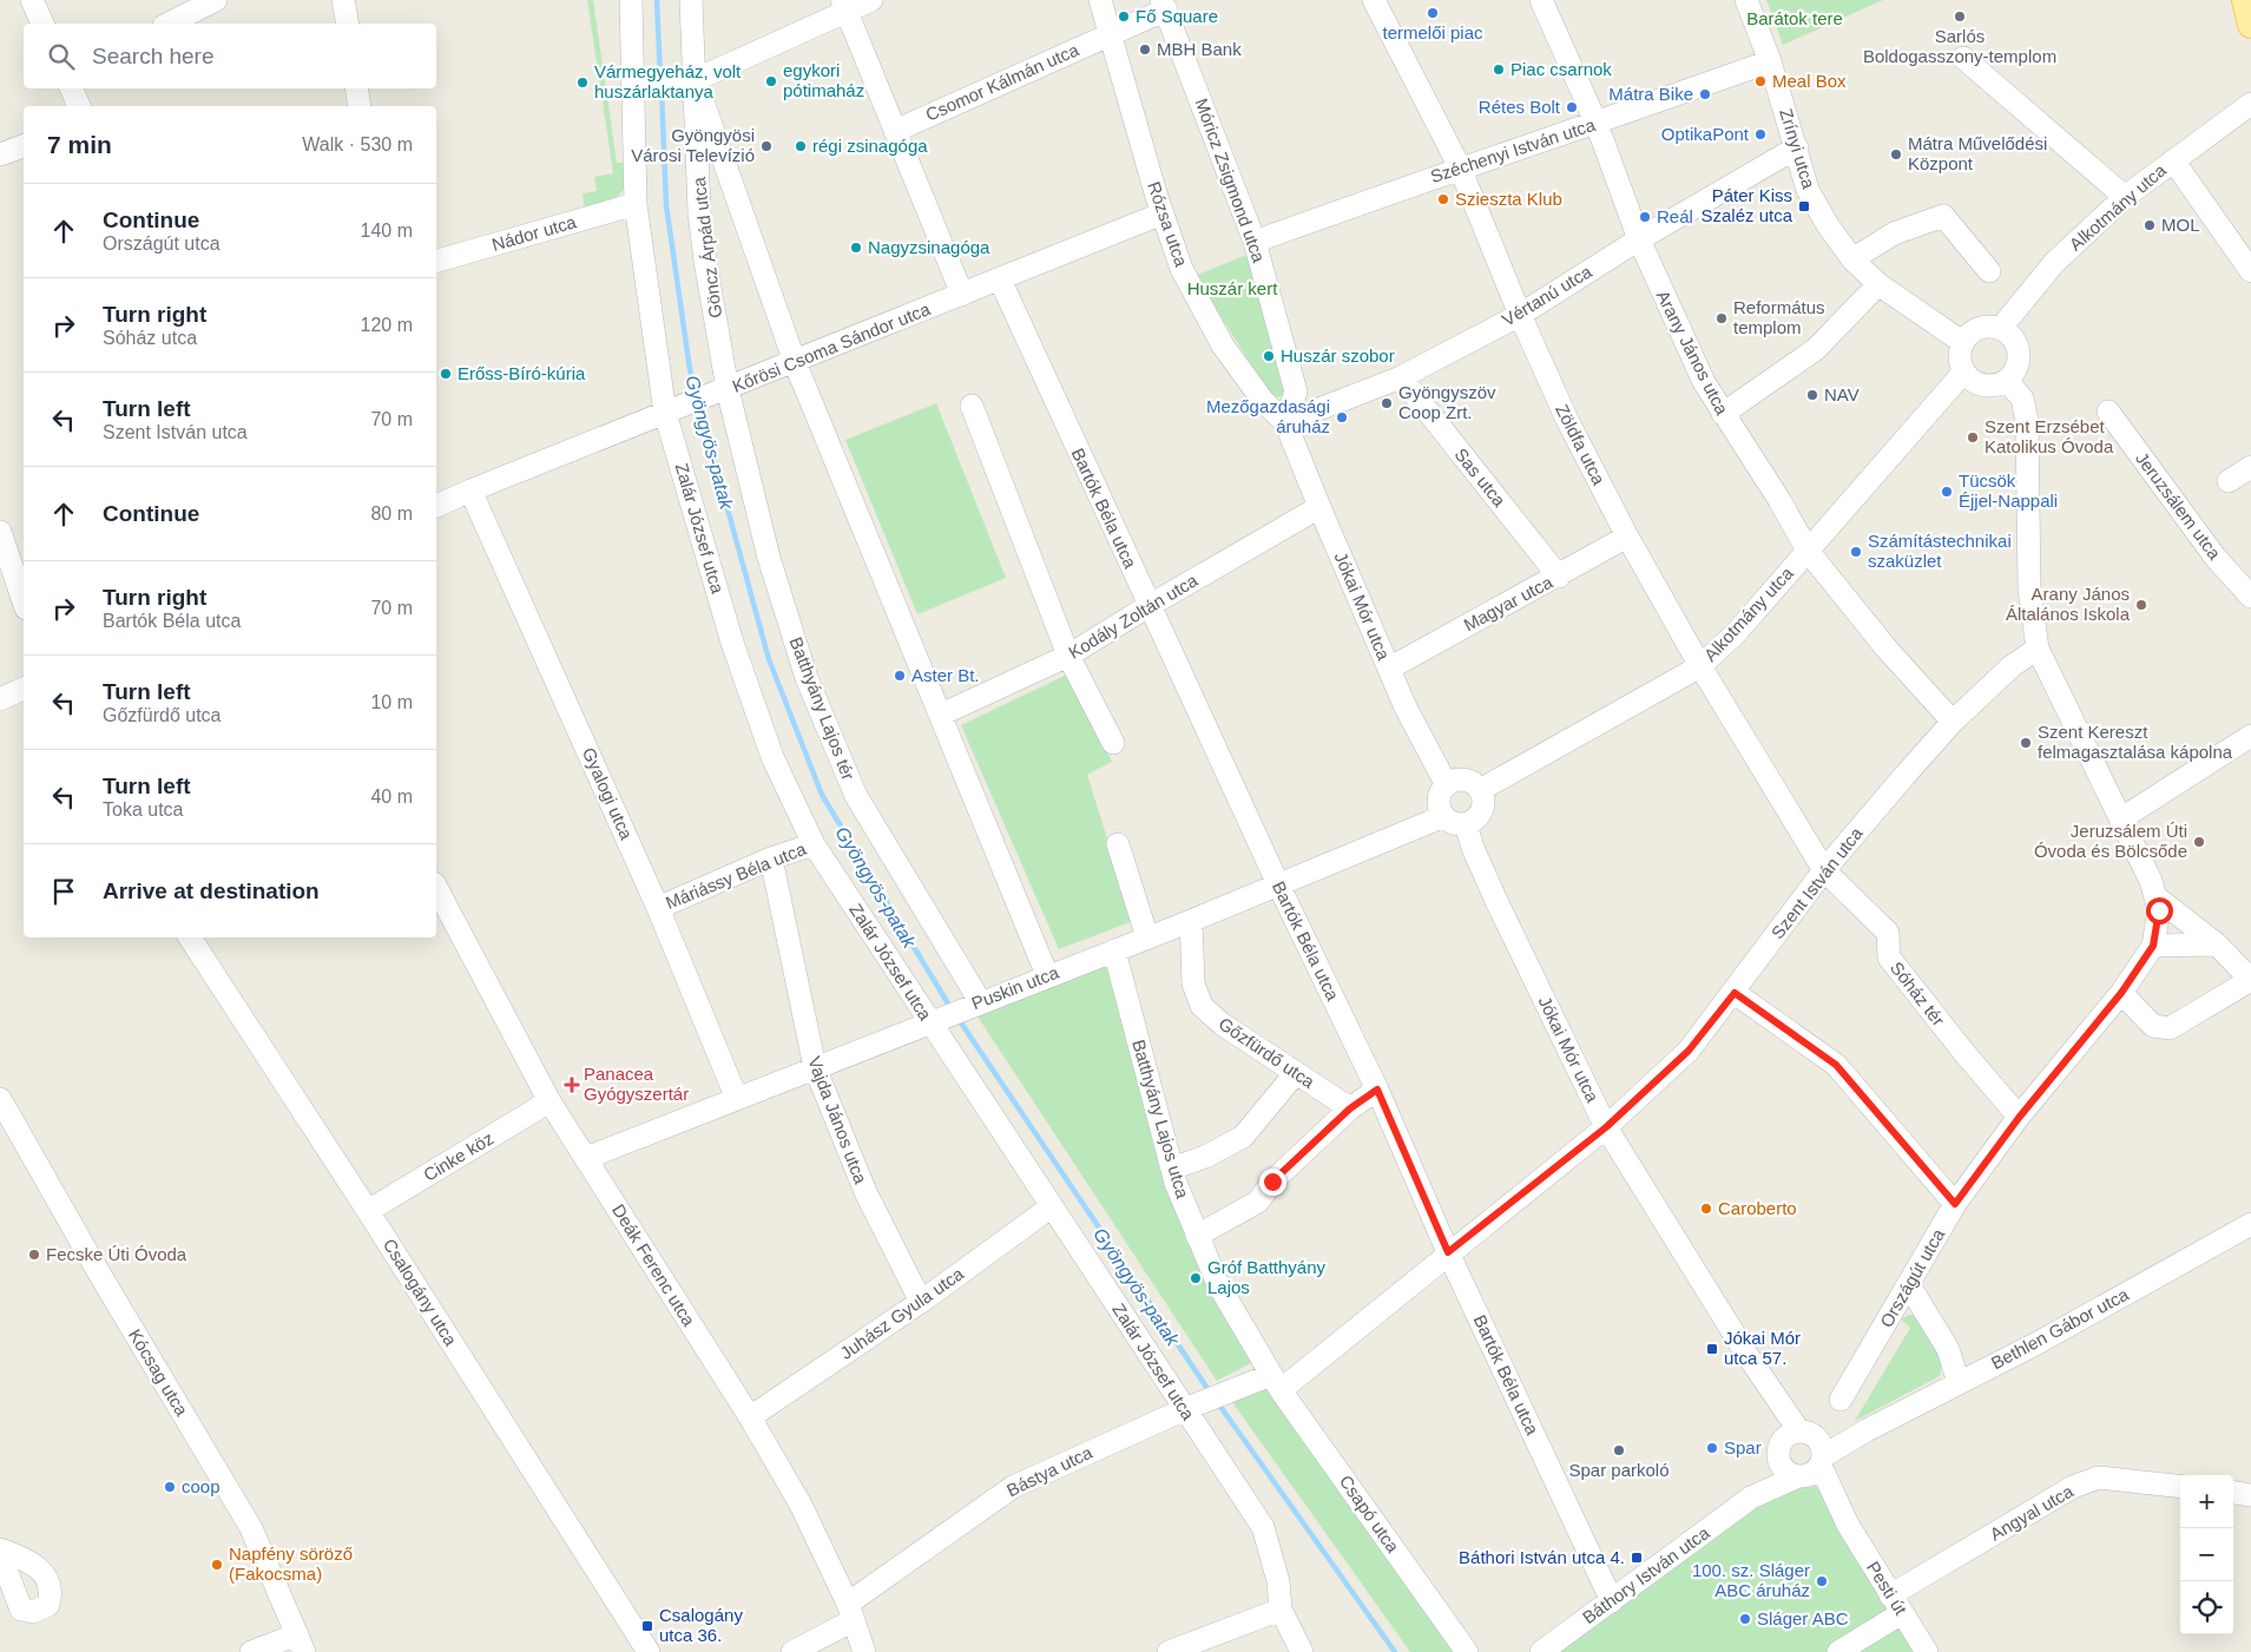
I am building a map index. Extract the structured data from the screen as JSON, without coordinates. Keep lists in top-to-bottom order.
{
  "streets": {
    "street": [
      "Csomor Kálmán utca",
      "Zrínyi utca",
      "Széchenyi István utca",
      "Móricz Zsigmond utca",
      "Alkotmány utca",
      "Rózsa utca",
      "Nádor utca",
      "Göncz Árpád utca",
      "Vértanú utca",
      "Kőrösi Csoma Sándor utca",
      "Arany János utca",
      "Zöldfa utca",
      "Sas utca",
      "Jeruzsálem utca",
      "Bartók Béla utca",
      "Zalár József utca",
      "Magyar utca",
      "Jókai Mór utca",
      "Kodály Zoltán utca",
      "Batthyány Lajos tér",
      "Gyalogi utca",
      "Máriássy Béla utca",
      "Szent István utca",
      "Puskin utca",
      "Sóház tér",
      "Gőzfürdő utca",
      "Batthyány Lajos utca",
      "Vajda János utca",
      "Cinke köz",
      "Deák Ferenc utca",
      "Országút utca",
      "Csalogány utca",
      "Juhász Gyula utca",
      "Bethlen Gábor utca",
      "Kócsag utca",
      "Bástya utca",
      "Angyal utca",
      "Csapó utca",
      "Báthory István utca",
      "Pesti út"
    ]
  },
  "crossings": [
    ["Csomor Kálmán utca", "Móricz Zsigmond utca"],
    ["Csomor Kálmán utca", "Rózsa utca"],
    ["Zrínyi utca", "Széchenyi István utca"],
    ["Zrínyi utca", "Alkotmány utca"],
    ["Zrínyi utca", "Vértanú utca"],
    ["Zrínyi utca", "Országút utca"],
    ["Széchenyi István utca", "Móricz Zsigmond utca"],
    ["Széchenyi István utca", "Arany János utca"],
    ["Széchenyi István utca", "Zöldfa utca"],
    ["Móricz Zsigmond utca", "Rózsa utca"],
    ["Móricz Zsigmond utca", "Vértanú utca"],
    ["Móricz Zsigmond utca", "Jókai Mór utca"],
    ["Alkotmány utca", "Arany János utca"],
    ["Alkotmány utca", "Zöldfa utca"],
    ["Alkotmány utca", "Jókai Mór utca"],
    ["Alkotmány utca", "Puskin utca"],
    ["Alkotmány utca", "Országút utca"],
    ["Rózsa utca", "Vértanú utca"],
    ["Rózsa utca", "Kőrösi Csoma Sándor utca"],
    ["Rózsa utca", "Jókai Mór utca"],
    ["Nádor utca", "Zalár József utca"],
    ["Göncz Árpád utca", "Kőrösi Csoma Sándor utca"],
    ["Göncz Árpád utca", "Batthyány Lajos tér"],
    ["Vértanú utca", "Arany János utca"],
    ["Vértanú utca", "Zöldfa utca"],
    ["Vértanú utca", "Sas utca"],
    ["Vértanú utca", "Jókai Mór utca"],
    ["Kőrösi Csoma Sándor utca", "Bartók Béla utca"],
    ["Kőrösi Csoma Sándor utca", "Zalár József utca"],
    ["Kőrösi Csoma Sándor utca", "Batthyány Lajos tér"],
    ["Kőrösi Csoma Sándor utca", "Gyalogi utca"],
    ["Arany János utca", "Szent István utca"],
    ["Zöldfa utca", "Magyar utca"],
    ["Zöldfa utca", "Szent István utca"],
    ["Zöldfa utca", "Sóház tér"],
    ["Sas utca", "Magyar utca"],
    ["Bartók Béla utca", "Kodály Zoltán utca"],
    ["Bartók Béla utca", "Szent István utca"],
    ["Bartók Béla utca", "Puskin utca"],
    ["Bartók Béla utca", "Bástya utca"],
    ["Bartók Béla utca", "Báthory István utca"],
    ["Zalár József utca", "Máriássy Béla utca"],
    ["Zalár József utca", "Puskin utca"],
    ["Zalár József utca", "Juhász Gyula utca"],
    ["Zalár József utca", "Bástya utca"],
    ["Magyar utca", "Jókai Mór utca"],
    ["Jókai Mór utca", "Kodály Zoltán utca"],
    ["Jókai Mór utca", "Szent István utca"],
    ["Jókai Mór utca", "Puskin utca"],
    ["Jókai Mór utca", "Bethlen Gábor utca"],
    ["Jókai Mór utca", "Báthory István utca"],
    ["Jókai Mór utca", "Pesti út"],
    ["Batthyány Lajos tér", "Puskin utca"],
    ["Gyalogi utca", "Máriássy Béla utca"],
    ["Gyalogi utca", "Puskin utca"],
    ["Máriássy Béla utca", "Vajda János utca"],
    ["Szent István utca", "Sóház tér"],
    ["Szent István utca", "Országút utca"],
    ["Szent István utca", "Bástya utca"],
    ["Puskin utca", "Gőzfürdő utca"],
    ["Puskin utca", "Batthyány Lajos utca"],
    ["Puskin utca", "Vajda János utca"],
    ["Puskin utca", "Deák Ferenc utca"],
    ["Sóház tér", "Országút utca"],
    ["Batthyány Lajos utca", "Bástya utca"],
    ["Batthyány Lajos utca", "Csapó utca"],
    ["Vajda János utca", "Juhász Gyula utca"],
    ["Cinke köz", "Deák Ferenc utca"],
    ["Cinke köz", "Csalogány utca"],
    ["Deák Ferenc utca", "Juhász Gyula utca"],
    ["Deák Ferenc utca", "Bástya utca"],
    ["Bethlen Gábor utca", "Báthory István utca"],
    ["Bethlen Gábor utca", "Pesti út"],
    ["Bástya utca", "Csapó utca"],
    ["Angyal utca", "Pesti út"],
    ["Báthory István utca", "Pesti út"]
  ],
  "water": ["Gyöngyös-patak"],
  "parks": ["Barátok tere", "Huszár kert"],
  "places": {
    "other": [
      "termelői piac",
      "Fő Square",
      "Sarlós Boldogasszony-templom",
      "MBH Bank",
      "Piac csarnok",
      "egykori pótimaház",
      "Meal Box",
      "Vármegyeház, volt huszárlaktanya",
      "Mátra Bike",
      "Rétes Bolt",
      "OptikaPont",
      "Gyöngyösi Városi Televízió",
      "régi zsinagóga",
      "Mátra Művelődési Központ",
      "Szieszta Klub",
      "Reál",
      "MOL",
      "Nagyzsinagóga",
      "Református templom",
      "Huszár szobor",
      "Erőss-Bíró-kúria",
      "NAV",
      "Gyöngyszöv Coop Zrt.",
      "Mezőgazdasági áruház",
      "Szent Erzsébet Katolikus Óvoda",
      "Tücsök Éjjel-Nappali",
      "Számítástechnikai szaküzlet",
      "Arany János Általános Iskola",
      "Aster Bt.",
      "Szent Kereszt felmagasztalása kápolna",
      "Jeruzsálem Úti Óvoda és Bölcsőde",
      "Caroberto",
      "Fecske Úti Óvoda",
      "Gróf Batthyány Lajos",
      "Spar",
      "Spar parkoló",
      "coop",
      "Napfény söröző (Fakocsma)",
      "100. sz. Sláger ABC áruház",
      "Sláger ABC"
    ],
    "transit": [
      "Páter Kiss Szaléz utca",
      "Jókai Mór utca 57.",
      "Báthori István utca 4.",
      "Csalogány utca 36."
    ],
    "health": ["Panacea Gyógyszertár"]
  },
  "page": {
    "search": "Search here",
    "heading": ["7 min", "Walk · 530 m"],
    "list": [
      ["Continue", "Országút utca", "140 m"],
      ["Turn right", "Sóház utca", "120 m"],
      ["Turn left", "Szent István utca", "70 m"],
      ["Continue", "80 m"],
      ["Turn right", "Bartók Béla utca", "70 m"],
      ["Turn left", "Gőzfürdő utca", "10 m"],
      ["Turn left", "Toka utca", "40 m"],
      "Arrive at destination"
    ],
    "map_buttons": ["+", "−"]
  }
}
